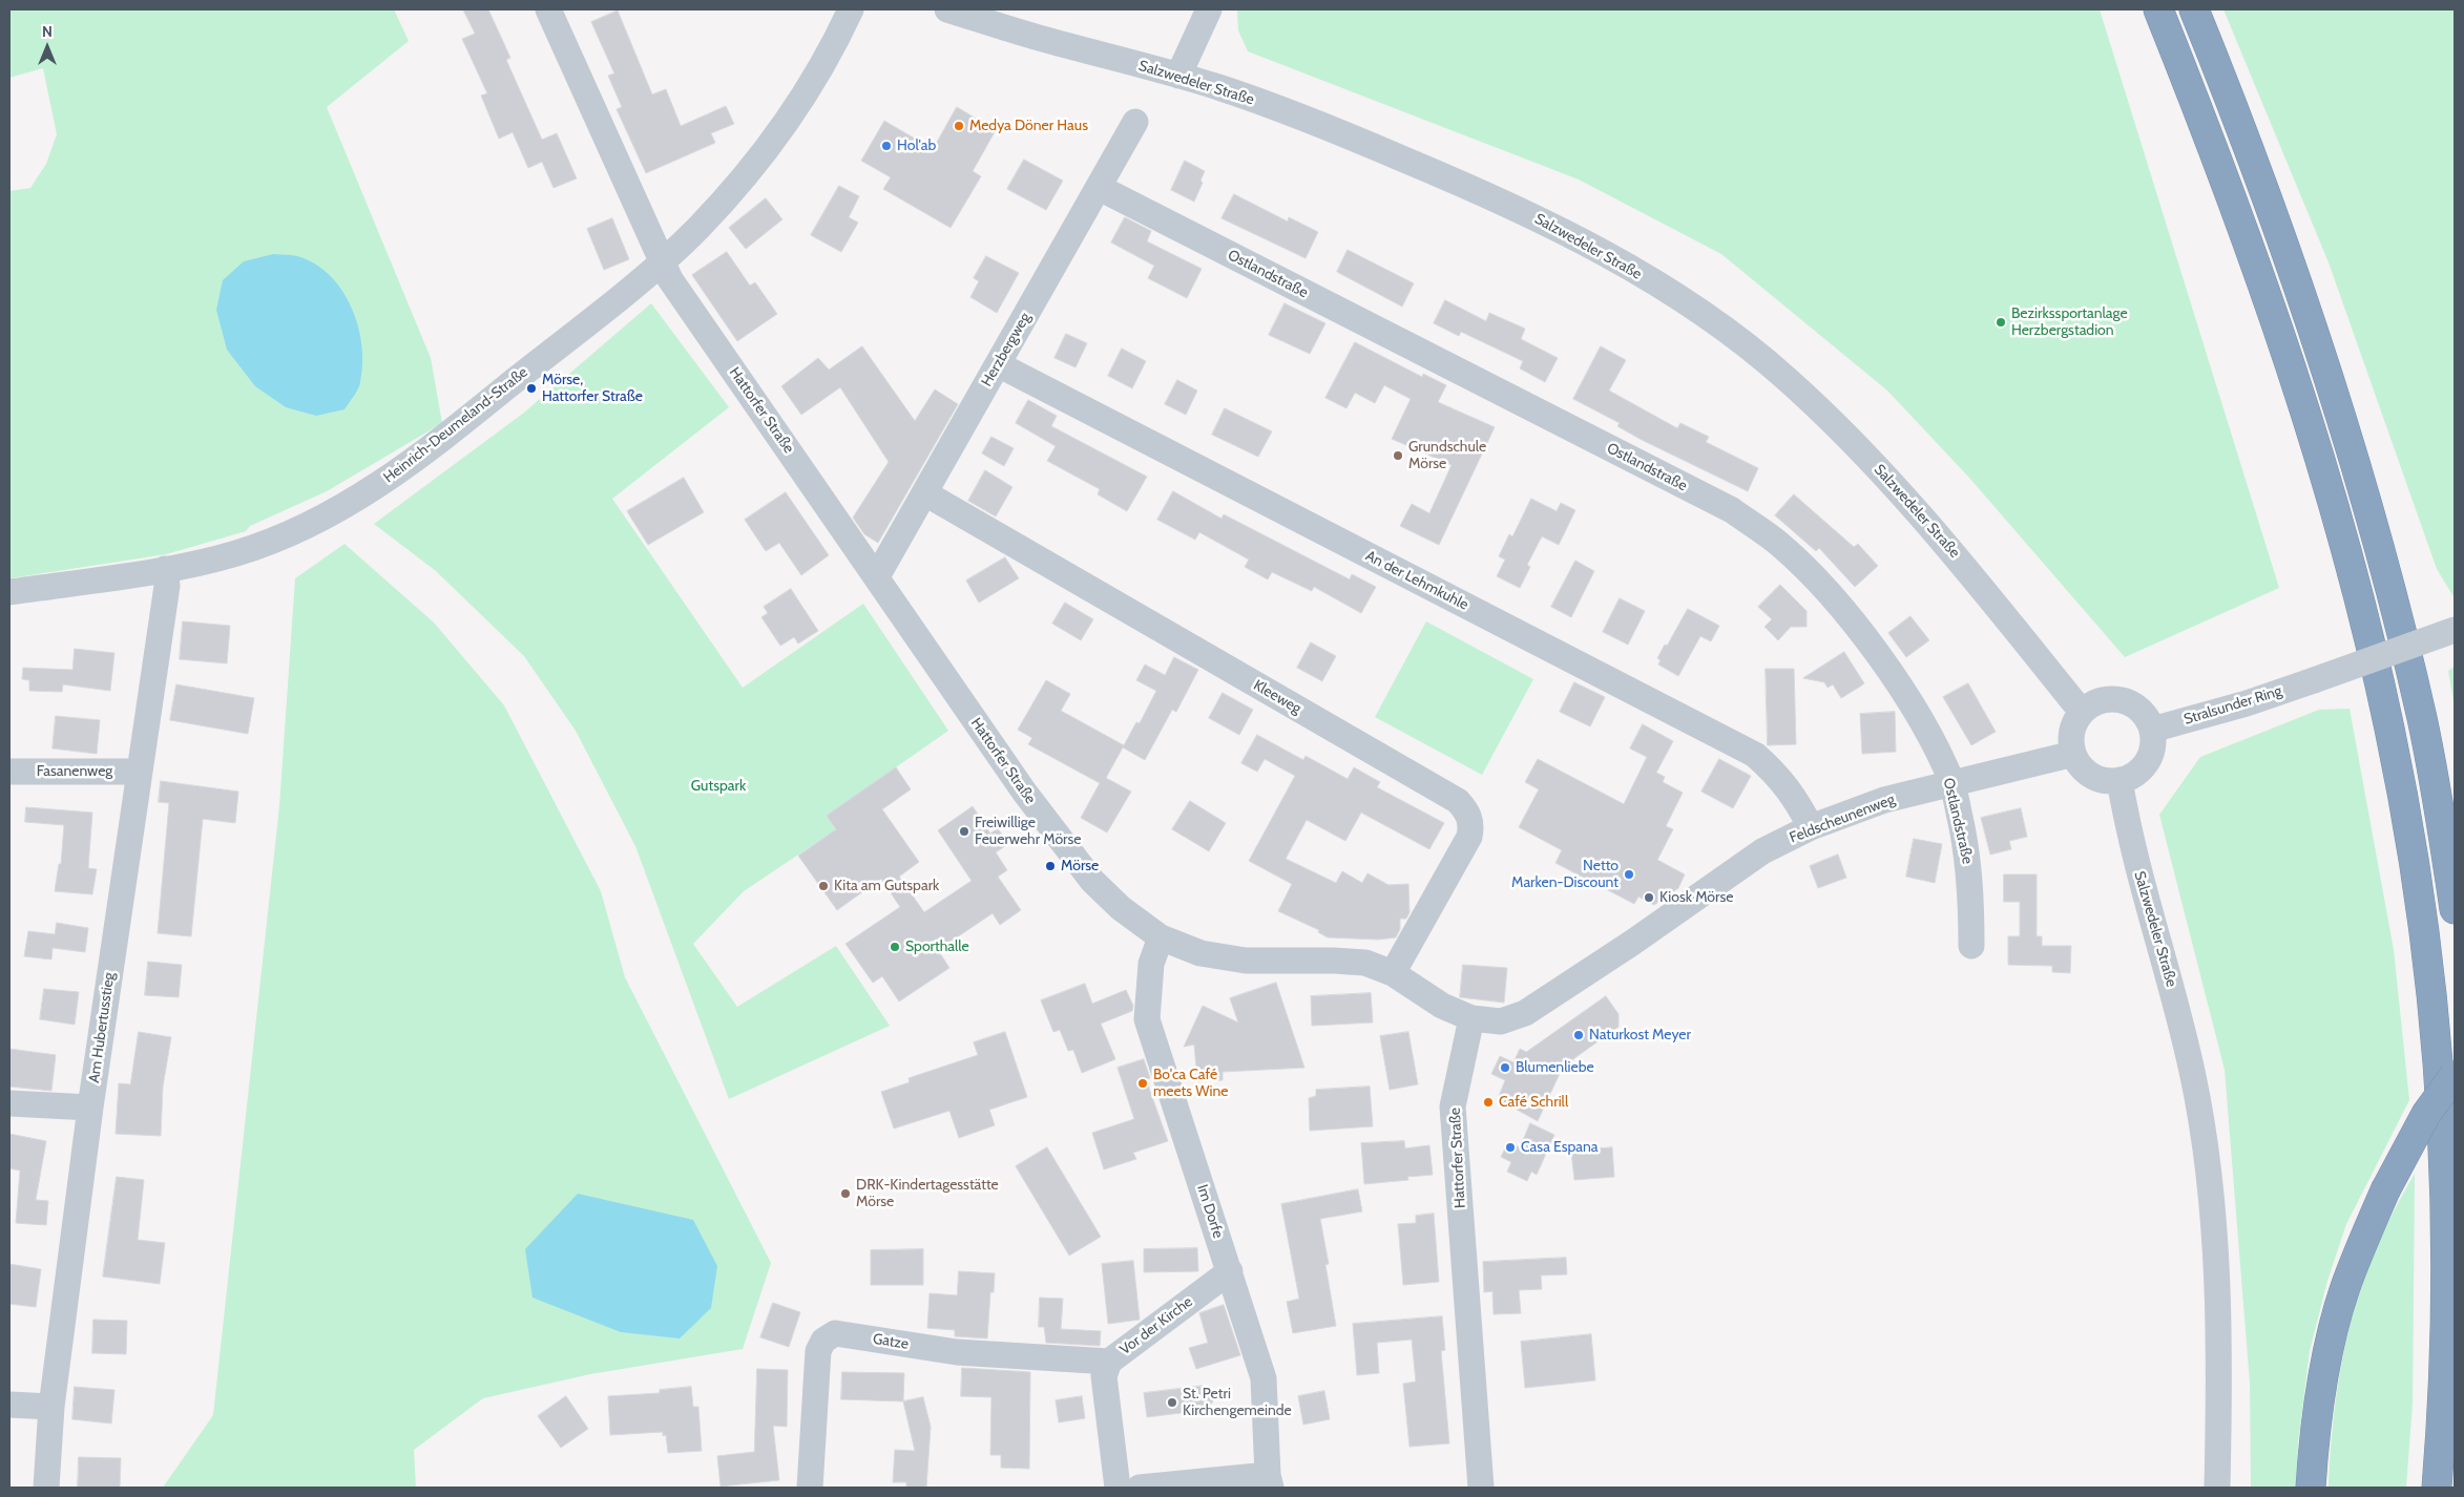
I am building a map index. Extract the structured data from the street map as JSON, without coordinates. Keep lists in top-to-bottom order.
{
  "streets": {
    "street": [
      "Salzwedeler Straße",
      "Ostlandstraße",
      "Herzbergweg",
      "Hattorfer Straße",
      "Heinrich-Deumeland-Straße",
      "An der Lehmkuhle",
      "Kleeweg",
      "Stralsunder Ring",
      "Fasanenweg",
      "Feldscheunenweg",
      "Am Hubertusstieg",
      "Im Dorfe",
      "Vor der Kirche",
      "Gatze"
    ]
  },
  "crossings": [
    ["Salzwedeler Straße", "Stralsunder Ring"],
    ["Salzwedeler Straße", "Feldscheunenweg"],
    ["Ostlandstraße", "Herzbergweg"],
    ["Ostlandstraße", "Feldscheunenweg"],
    ["Herzbergweg", "Hattorfer Straße"],
    ["Herzbergweg", "An der Lehmkuhle"],
    ["Herzbergweg", "Kleeweg"],
    ["Hattorfer Straße", "Heinrich-Deumeland-Straße"],
    ["Hattorfer Straße", "Kleeweg"],
    ["Hattorfer Straße", "Feldscheunenweg"],
    ["Hattorfer Straße", "Im Dorfe"],
    ["Heinrich-Deumeland-Straße", "Am Hubertusstieg"],
    ["An der Lehmkuhle", "Feldscheunenweg"],
    ["Stralsunder Ring", "Feldscheunenweg"],
    ["Fasanenweg", "Am Hubertusstieg"],
    ["Im Dorfe", "Vor der Kirche"],
    ["Vor der Kirche", "Gatze"]
  ],
  "parks": ["Gutspark"],
  "places": [
    "Medya Döner Haus",
    "Hol'ab",
    "Bezirkssportanlage Herzbergstadion",
    "Mörse, Hattorfer Straße",
    "Grundschule Mörse",
    "Freiwillige Feuerwehr Mörse",
    "Mörse",
    "Netto Marken-Discount",
    "Kita am Gutspark",
    "Kiosk Mörse",
    "Sporthalle",
    "Naturkost Meyer",
    "Blumenliebe",
    "Bo'ca Café meets Wine",
    "Café Schrill",
    "Casa Espana",
    "DRK-Kindertagesstätte Mörse",
    "St. Petri Kirchengemeinde"
  ],
  "north": "top"
}
